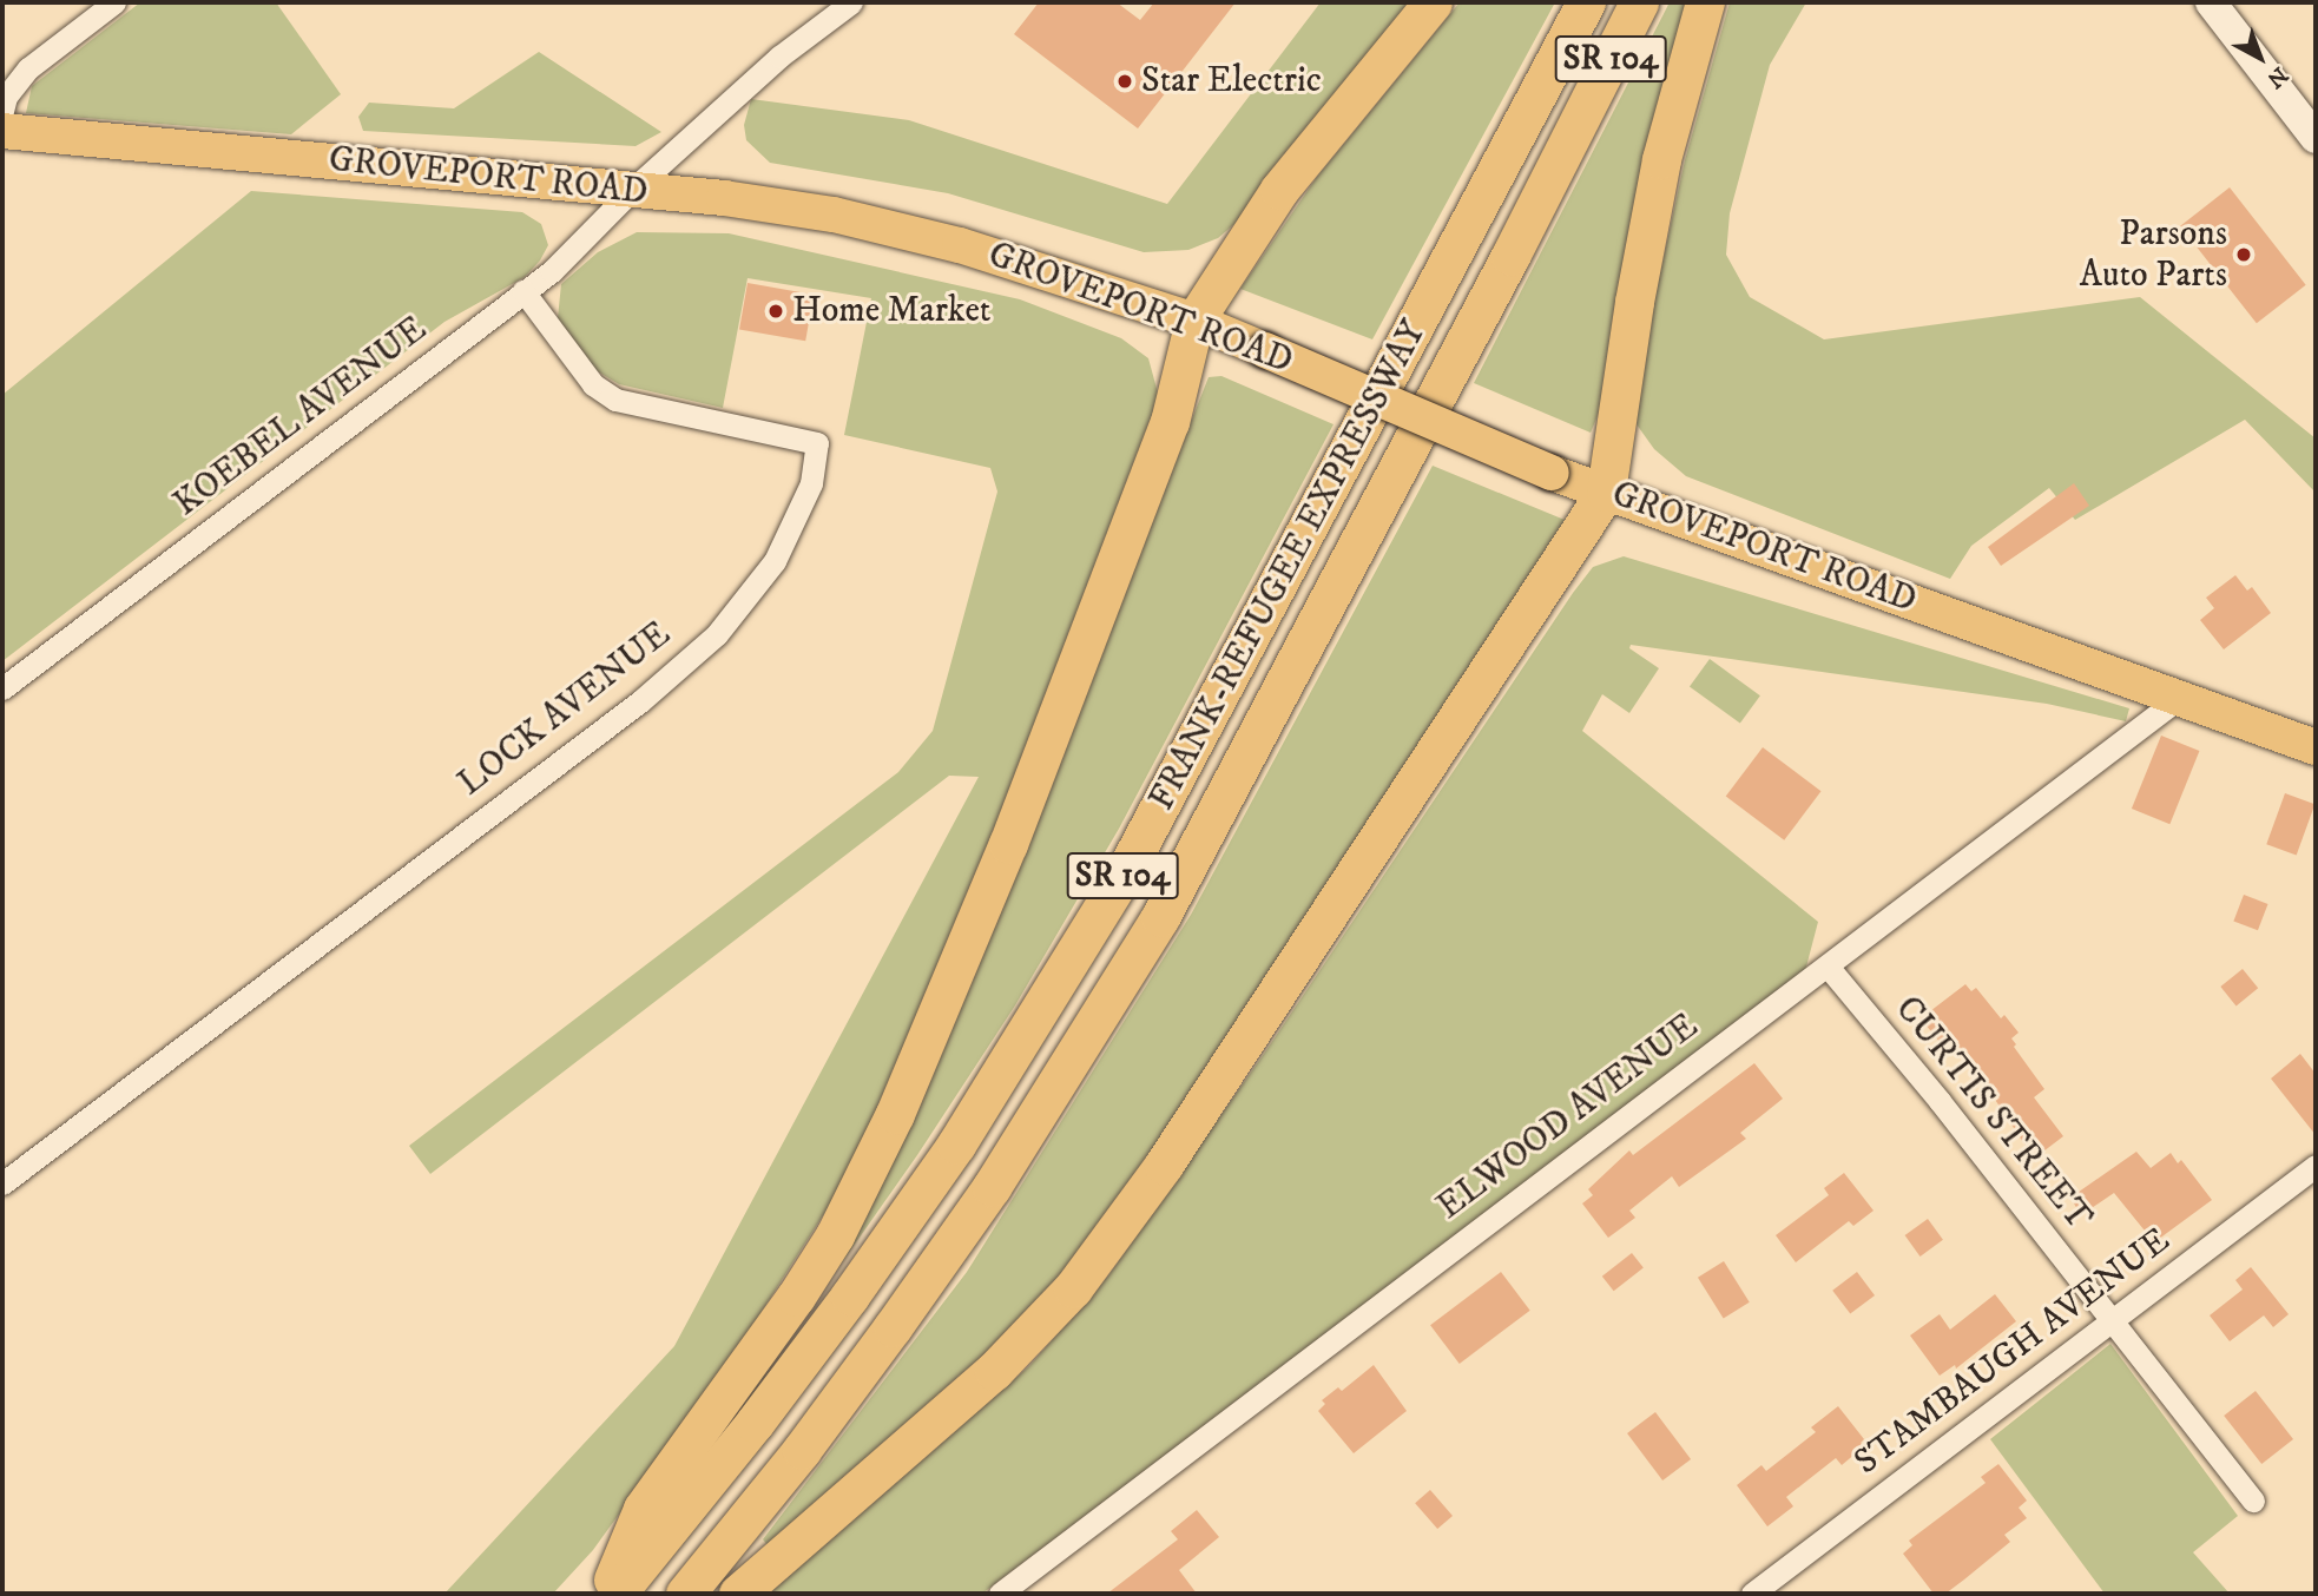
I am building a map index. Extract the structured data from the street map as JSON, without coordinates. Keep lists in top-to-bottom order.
{
  "streets": {
    "highway": ["SR 104", "FRANK-REFUGEE EXPRESSWAY"],
    "main road": ["GROVEPORT ROAD"],
    "street": [
      "KOEBEL AVENUE",
      "LOCK AVENUE",
      "CURTIS STREET",
      "ELWOOD AVENUE",
      "STAMBAUGH AVENUE"
    ]
  },
  "crossings": [
    ["GROVEPORT ROAD", "KOEBEL AVENUE"],
    ["GROVEPORT ROAD", "ELWOOD AVENUE"],
    ["KOEBEL AVENUE", "LOCK AVENUE"],
    ["CURTIS STREET", "ELWOOD AVENUE"],
    ["CURTIS STREET", "STAMBAUGH AVENUE"]
  ],
  "places": ["Star Electric", "Parsons Auto Parts", "Home Market"],
  "north": "bottom right"
}
